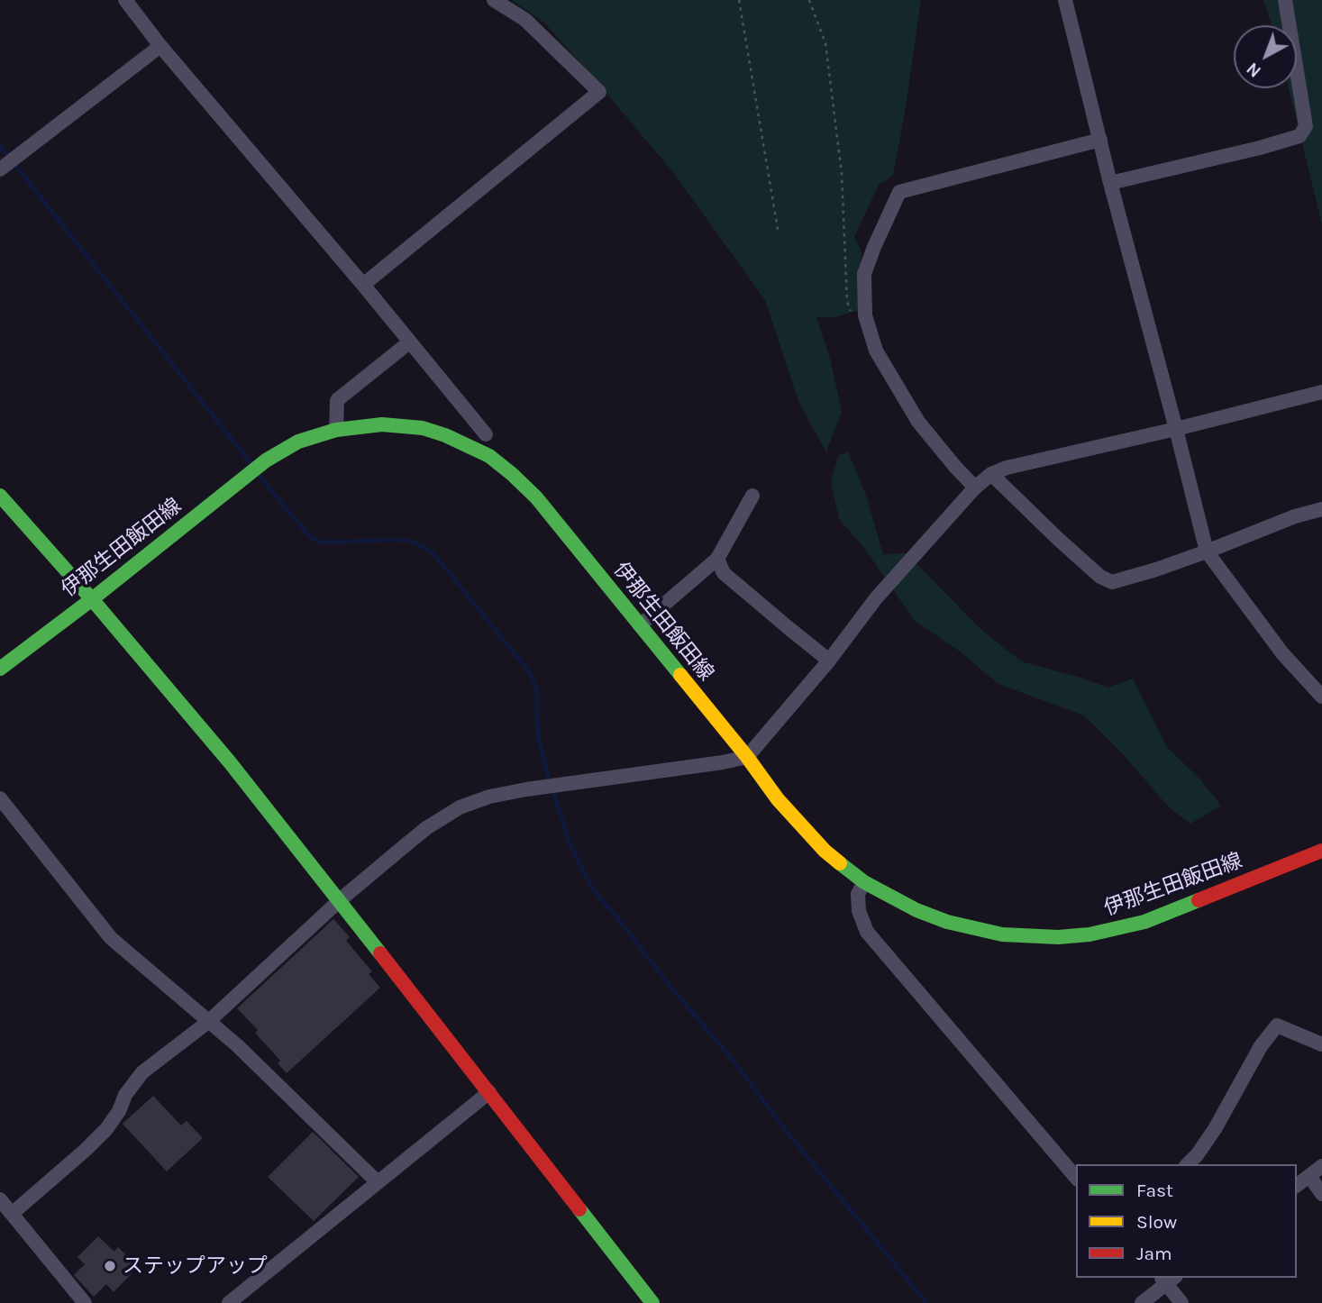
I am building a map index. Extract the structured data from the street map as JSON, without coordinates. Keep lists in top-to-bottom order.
{
  "streets": {
    "main road": ["伊那生田飯田線"]
  },
  "places": ["ステップアップ"],
  "legend": ["Fast", "Slow", "Jam"],
  "north": "bottom left"
}
